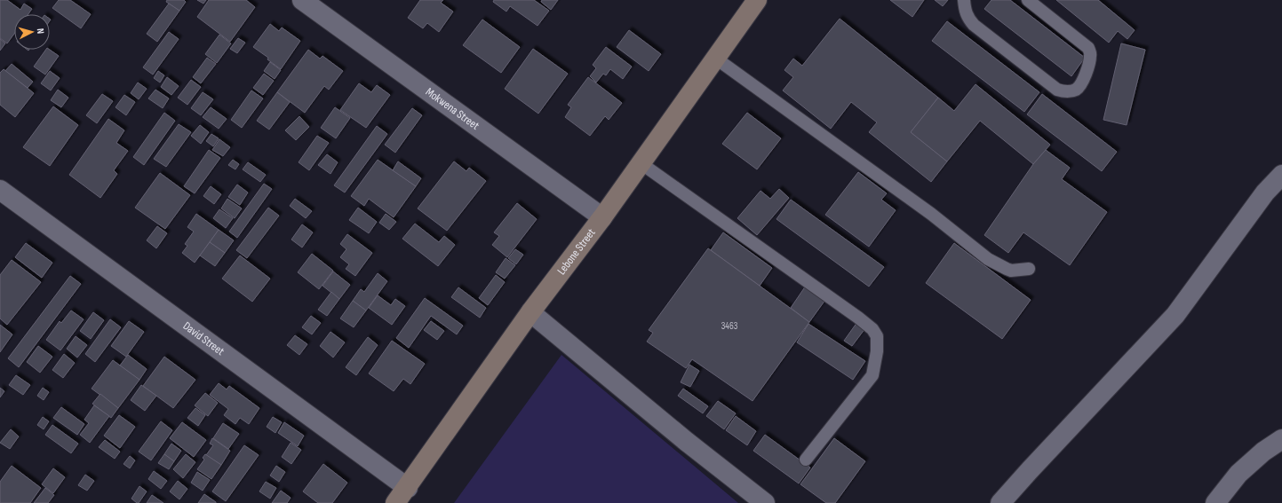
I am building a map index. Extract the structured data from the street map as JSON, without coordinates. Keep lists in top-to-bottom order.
{
  "streets": {
    "street": ["Mokwena Street", "Lebone Street", "David Street"]
  },
  "crossings": [
    ["Mokwena Street", "Lebone Street"],
    ["Lebone Street", "David Street"]
  ],
  "house_numbers": ["3463"],
  "north": "right"
}
